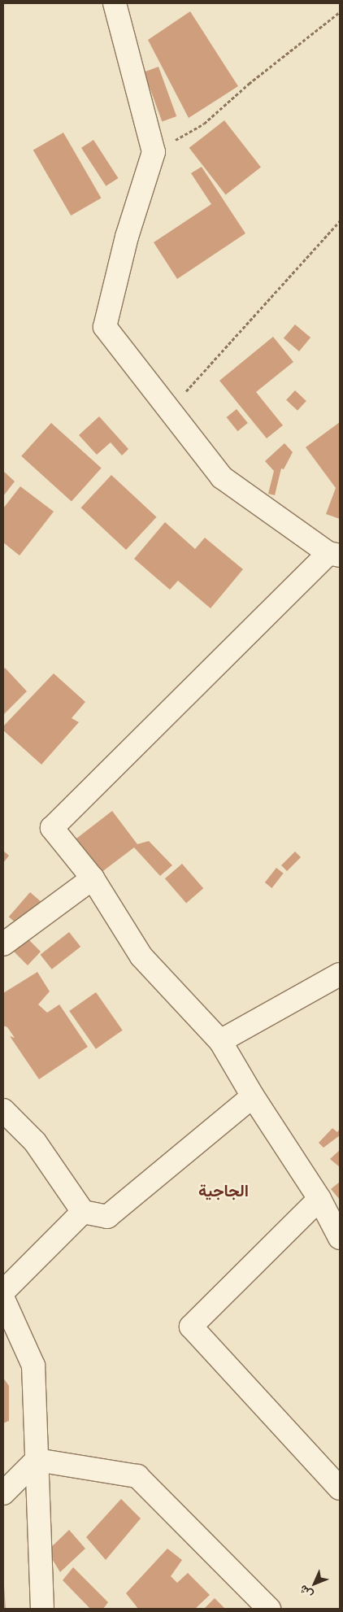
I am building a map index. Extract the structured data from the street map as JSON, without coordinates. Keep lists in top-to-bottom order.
{
  "districts": ["الجاجية"],
  "north": "bottom left"
}
